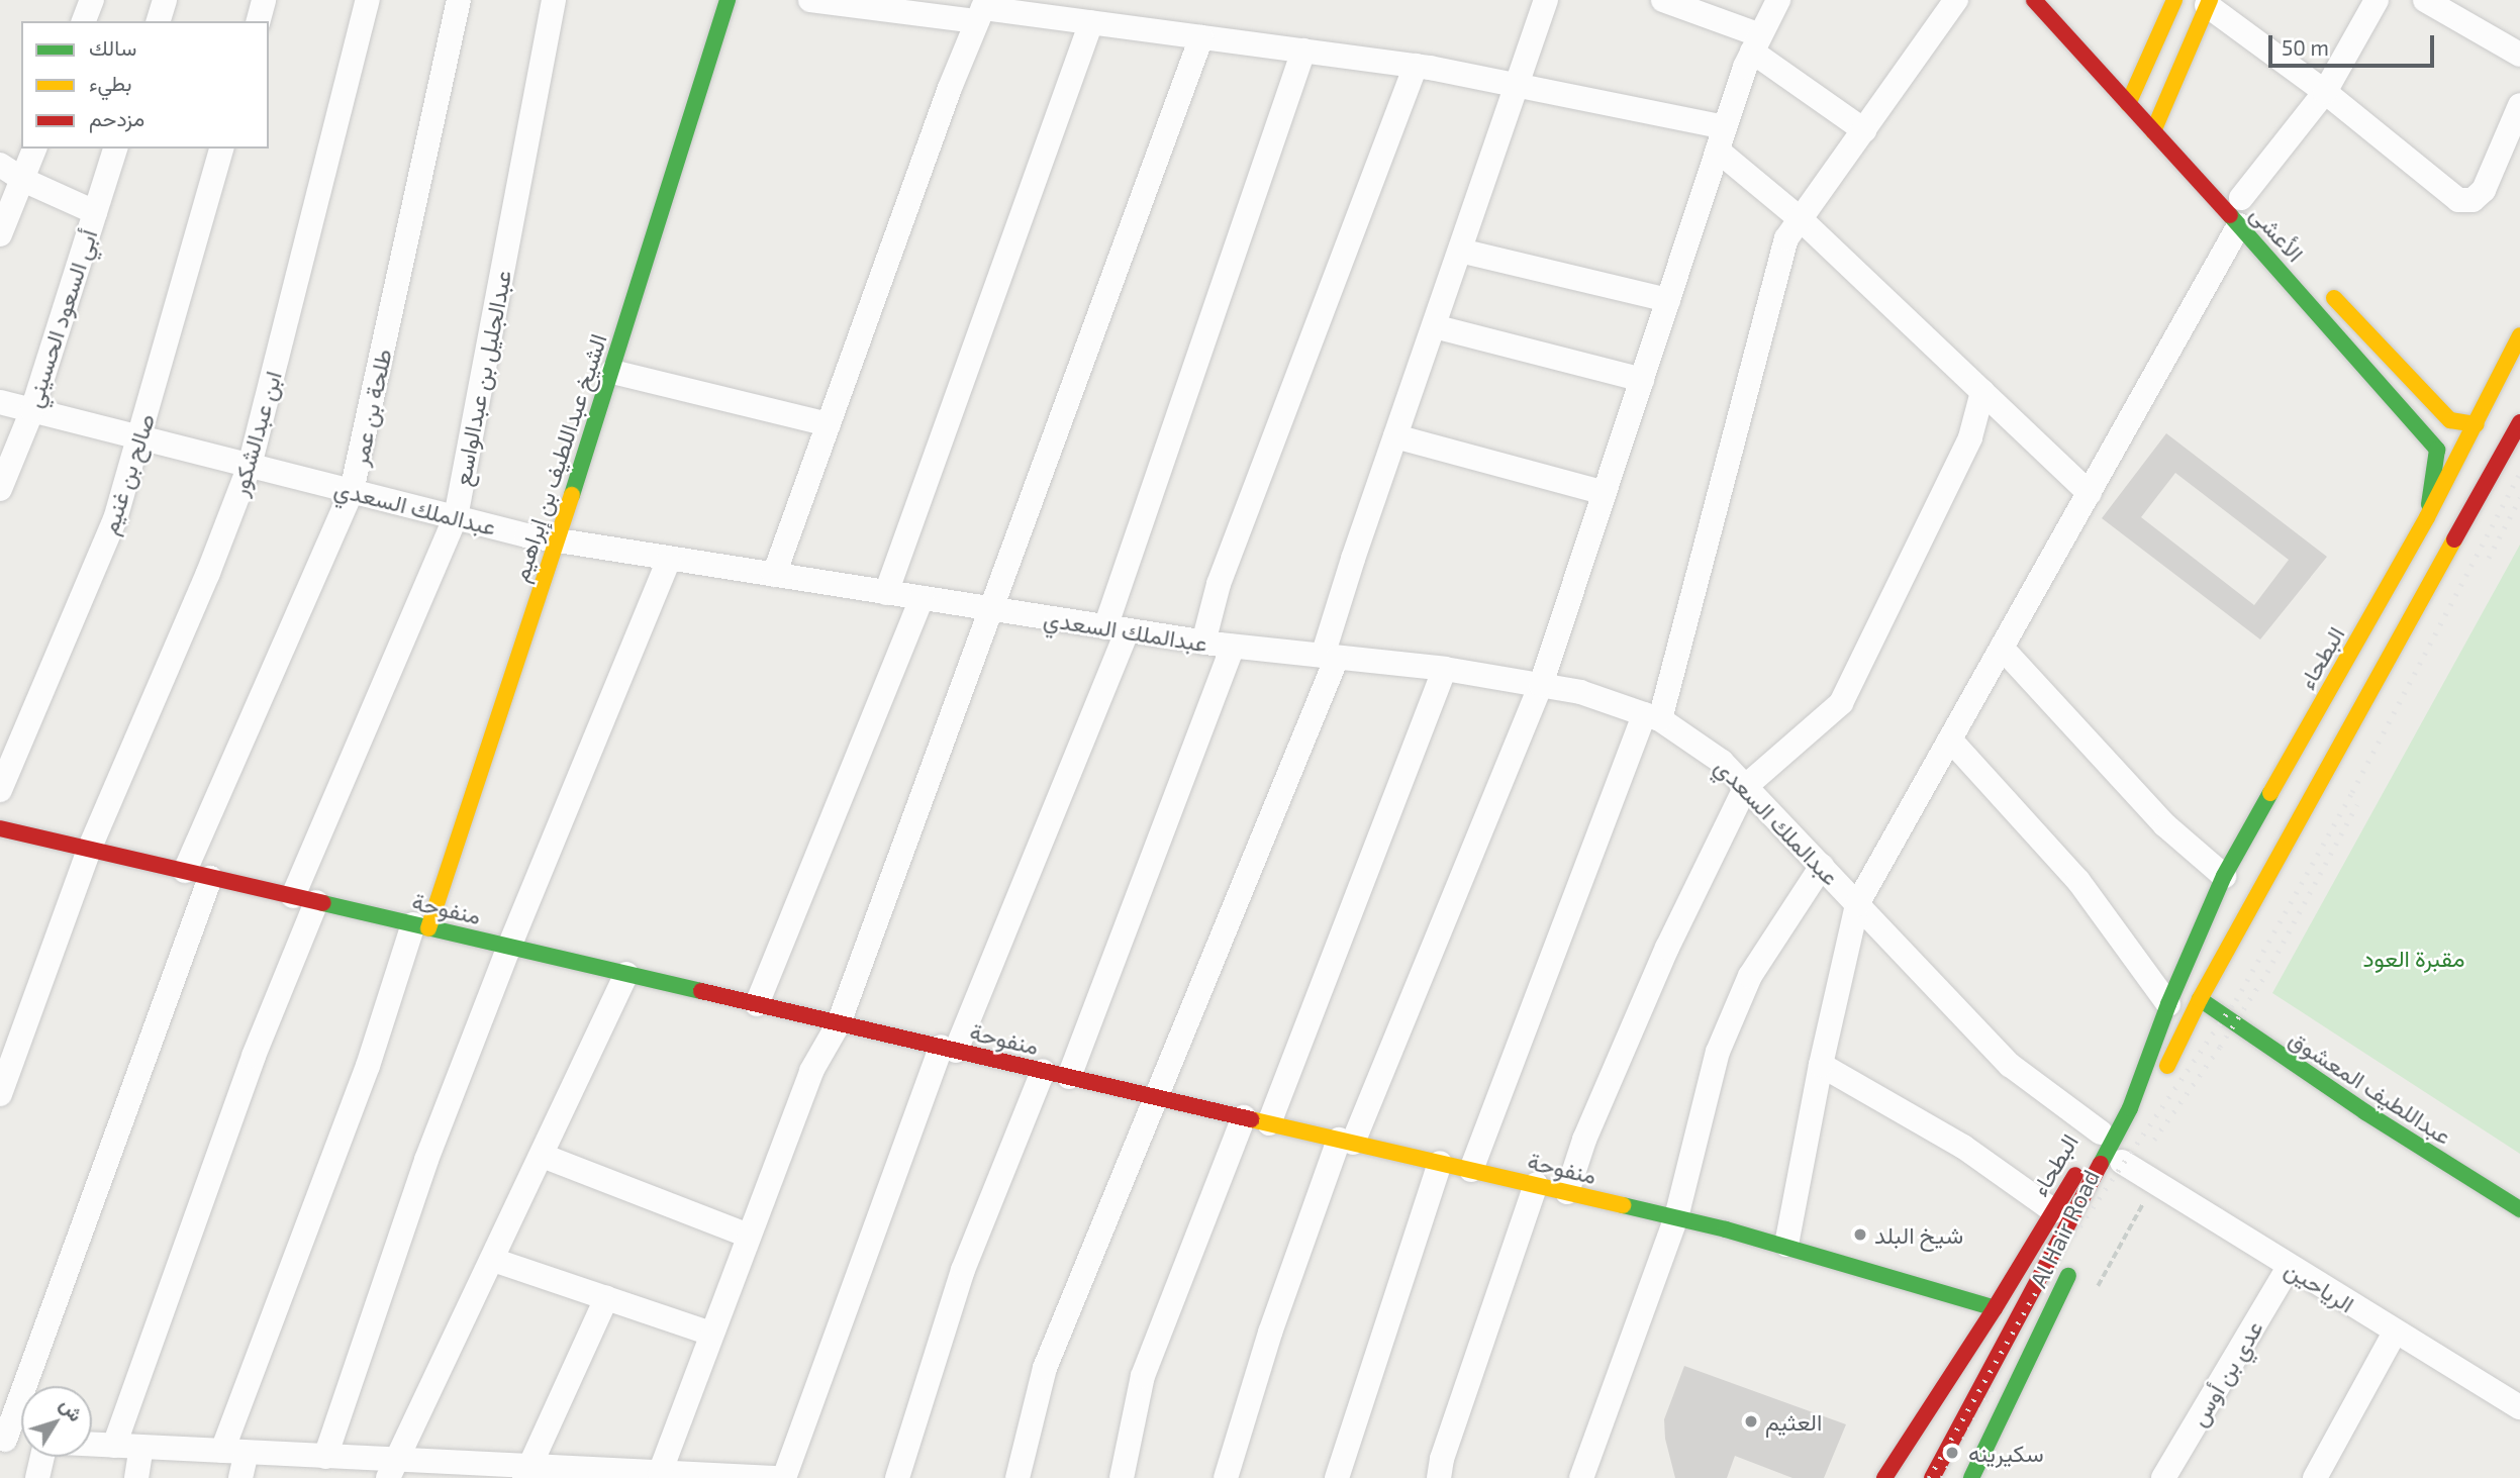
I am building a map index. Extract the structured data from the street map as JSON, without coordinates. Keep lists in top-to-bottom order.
{
  "streets": {
    "street": [
      "الأعشى",
      "أبي السعود الحسيني",
      "عبدالجليل بن عبدالواسع",
      "طلحة بن عمر",
      "ابن عبدالشكور",
      "الشيخ عبداللطيف بن إبراهيم",
      "صالح بن غنيم",
      "عبدالملك السعدي",
      "البطحاء",
      "منفوحة",
      "عبداللطيف المعشوق",
      "Al Hair Road",
      "الرياحين",
      "عدي بن أوس"
    ]
  },
  "crossings": [
    ["الأعشى", "البطحاء"],
    ["أبي السعود الحسيني", "عبدالملك السعدي"],
    ["عبدالجليل بن عبدالواسع", "عبدالملك السعدي"],
    ["عبدالجليل بن عبدالواسع", "منفوحة"],
    ["طلحة بن عمر", "عبدالملك السعدي"],
    ["طلحة بن عمر", "منفوحة"],
    ["ابن عبدالشكور", "عبدالملك السعدي"],
    ["ابن عبدالشكور", "منفوحة"],
    ["الشيخ عبداللطيف بن إبراهيم", "عبدالملك السعدي"],
    ["الشيخ عبداللطيف بن إبراهيم", "منفوحة"],
    ["صالح بن غنيم", "عبدالملك السعدي"],
    ["عبدالملك السعدي", "البطحاء"],
    ["البطحاء", "منفوحة"],
    ["البطحاء", "Al Hair Road"],
    ["البطحاء", "الرياحين"],
    ["عبداللطيف المعشوق", "Al Hair Road"],
    ["Al Hair Road", "الرياحين"],
    ["الرياحين", "عدي بن أوس"]
  ],
  "parks": ["مقبرة العود"],
  "places": ["شيخ البلد", "العثيم", "سكيرينه"],
  "legend": ["سالك", "بطيء", "مزدحم"],
  "scale_bar": "50 m",
  "north": "top right"
}
